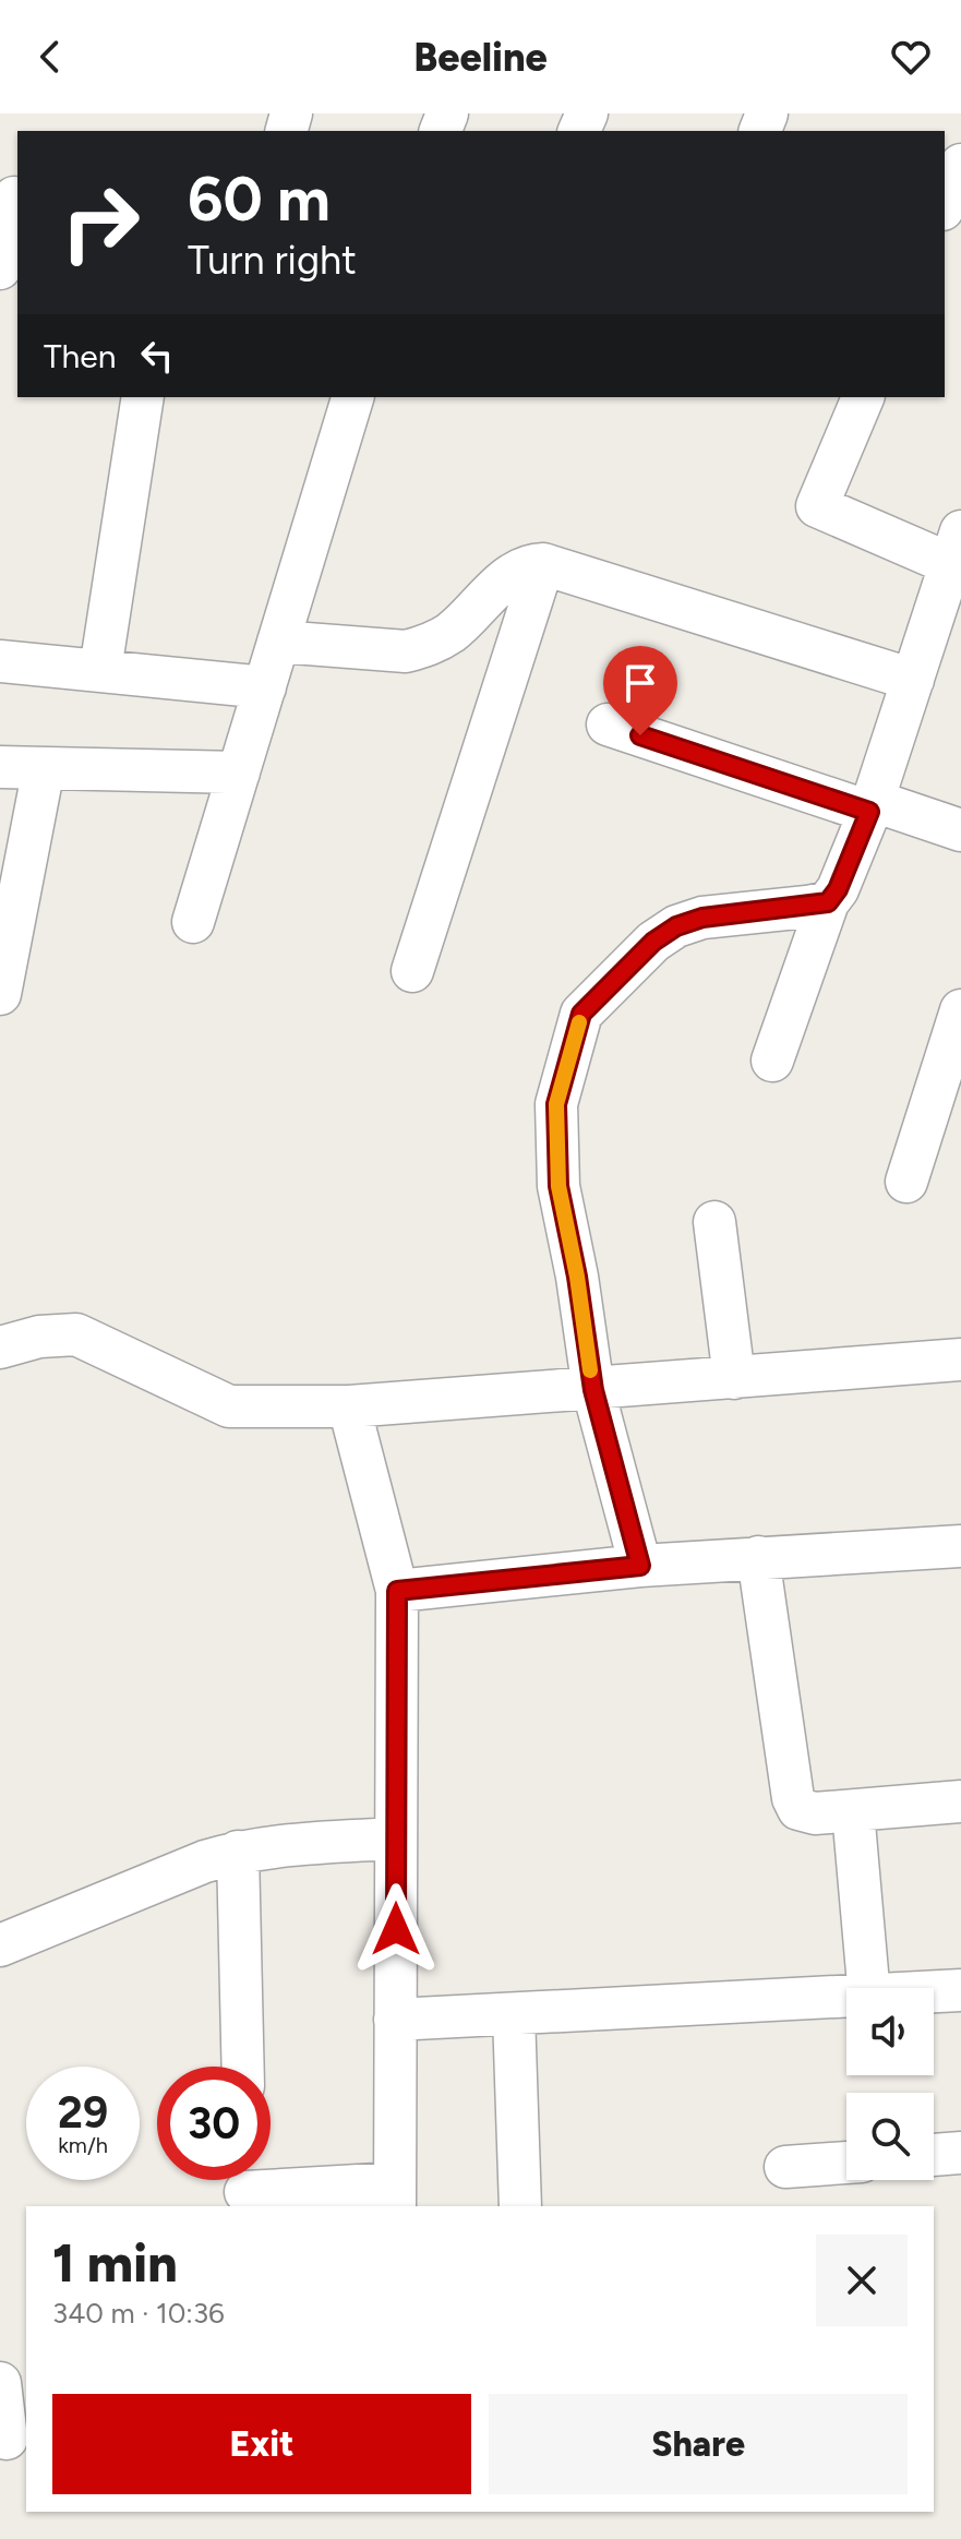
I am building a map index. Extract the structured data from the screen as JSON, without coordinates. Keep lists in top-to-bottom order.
{
  "page": {
    "header": "Beeline",
    "turn": ["60 m", "Turn right"],
    "then": "Then",
    "speed": "29 km/h",
    "limit": "30",
    "heading": ["1 min", "340 m · 10:36"],
    "buttons": ["Exit", "Share"]
  }
}
